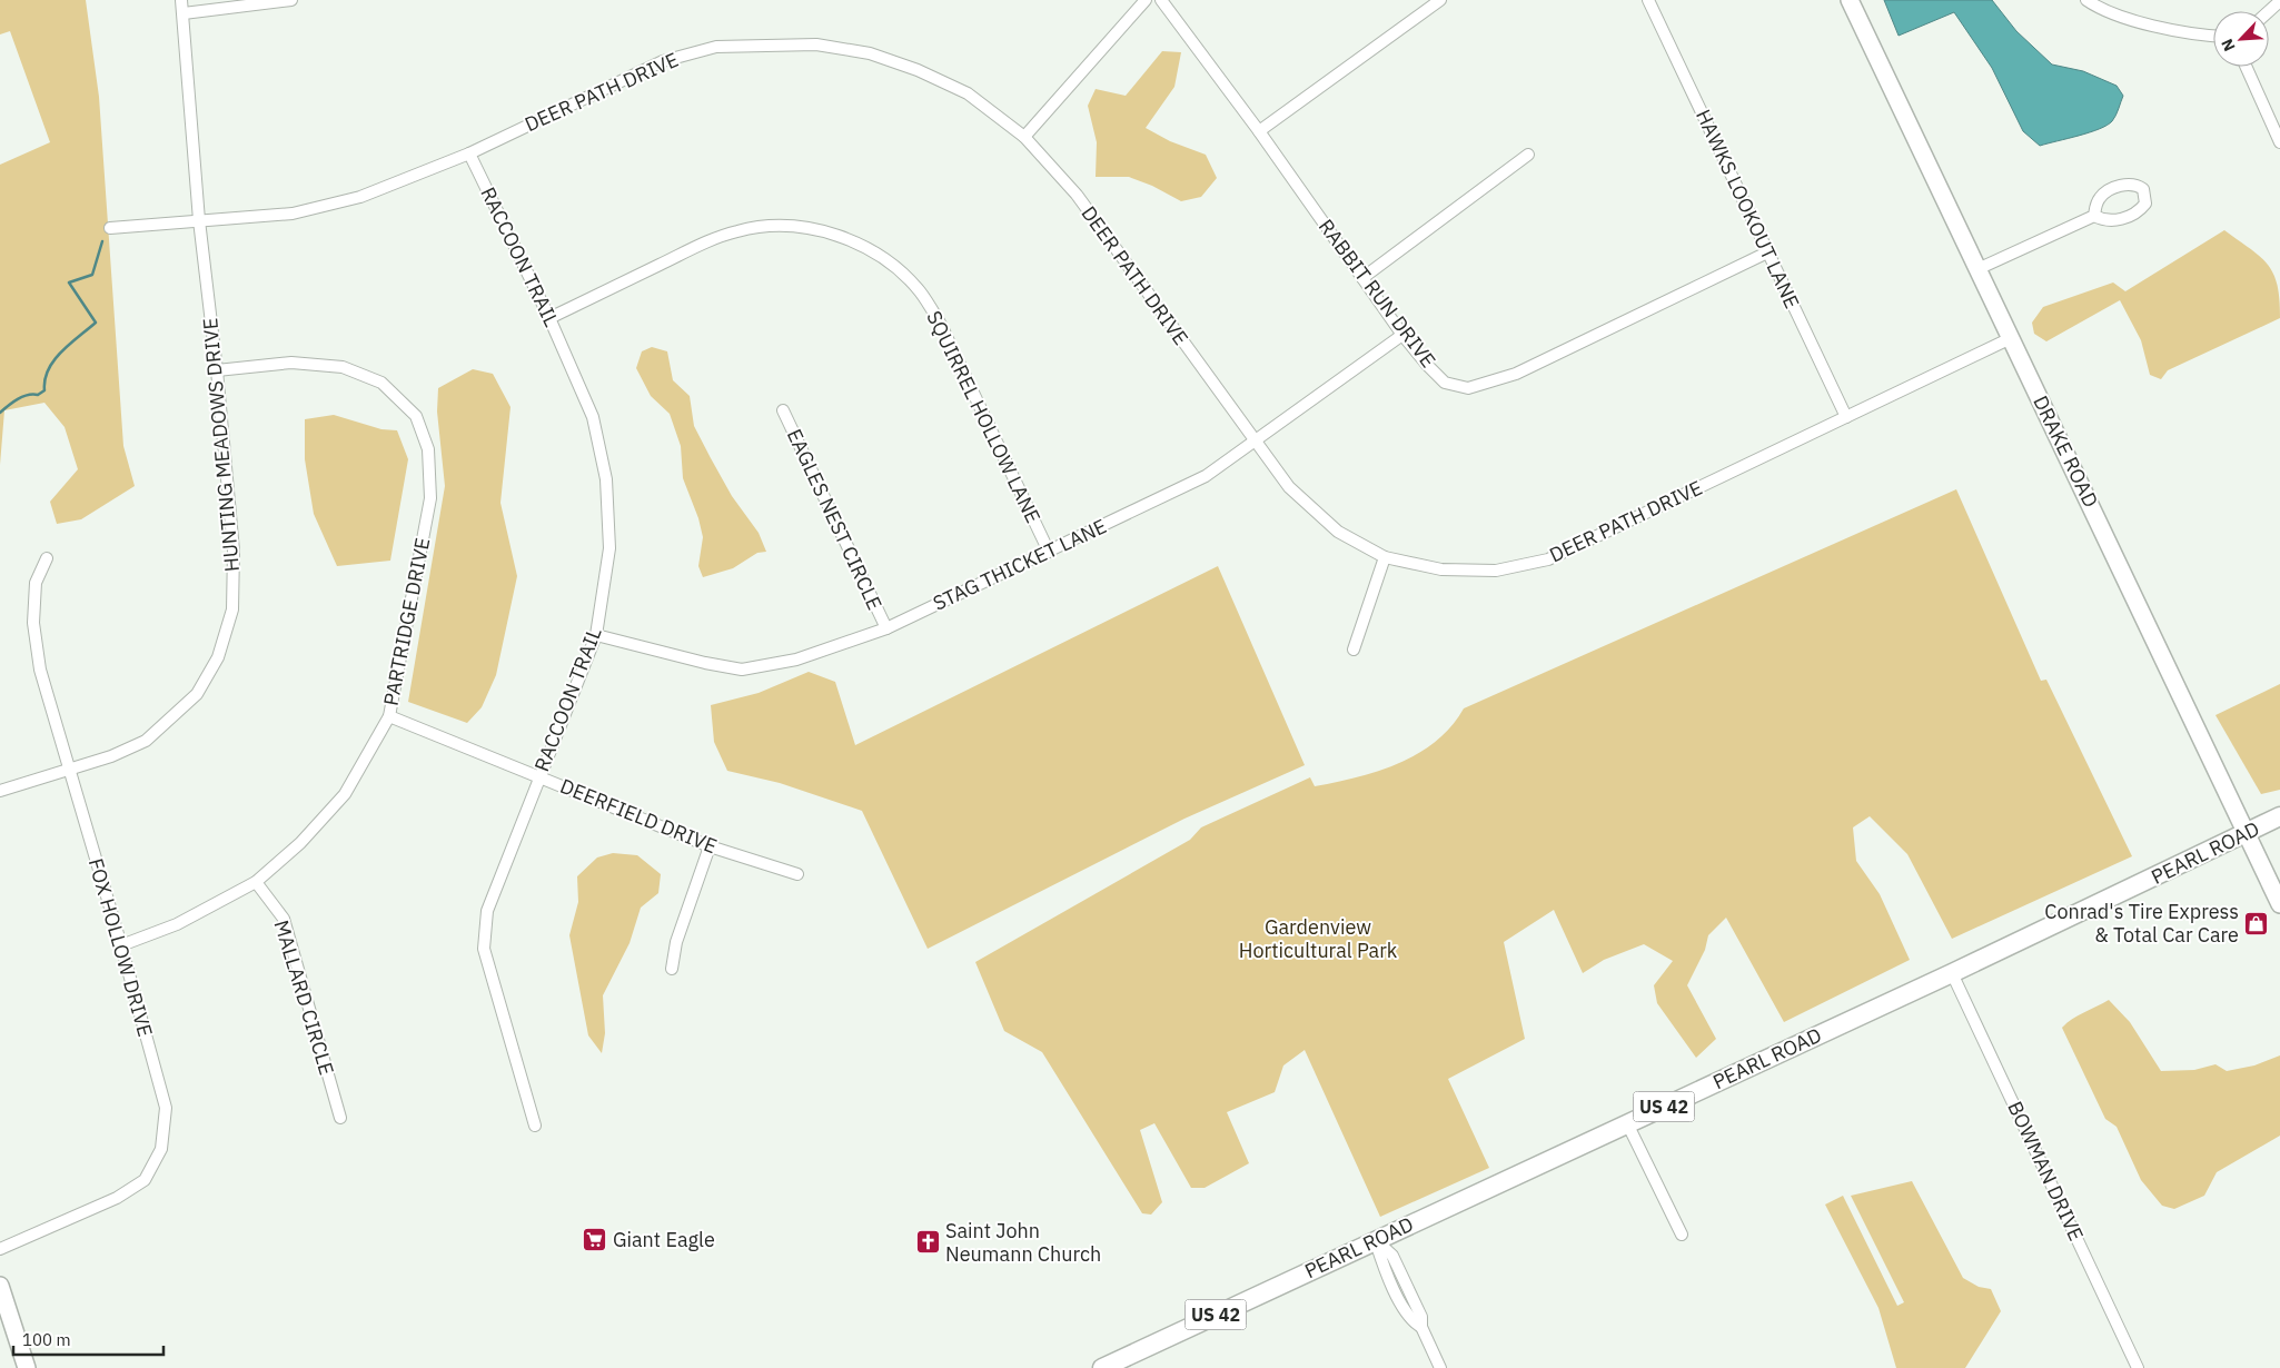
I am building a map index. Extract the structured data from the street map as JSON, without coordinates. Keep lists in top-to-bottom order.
{
  "streets": {
    "main road": ["PEARL ROAD", "US 42"],
    "street": [
      "DEER PATH DRIVE",
      "HAWKS LOOKOUT LANE",
      "RACCOON TRAIL",
      "RABBIT RUN DRIVE",
      "SQUIRREL HOLLOW LANE",
      "HUNTING MEADOWS DRIVE",
      "DRAKE ROAD",
      "EAGLES NEST CIRCLE",
      "STAG THICKET LANE",
      "PARTRIDGE DRIVE",
      "DEERFIELD DRIVE",
      "FOX HOLLOW DRIVE",
      "MALLARD CIRCLE",
      "BOWMAN DRIVE"
    ]
  },
  "crossings": [
    ["DEER PATH DRIVE", "HAWKS LOOKOUT LANE"],
    ["DEER PATH DRIVE", "RACCOON TRAIL"],
    ["DEER PATH DRIVE", "HUNTING MEADOWS DRIVE"],
    ["DEER PATH DRIVE", "DRAKE ROAD"],
    ["DEER PATH DRIVE", "STAG THICKET LANE"],
    ["HAWKS LOOKOUT LANE", "RABBIT RUN DRIVE"],
    ["RACCOON TRAIL", "SQUIRREL HOLLOW LANE"],
    ["RACCOON TRAIL", "STAG THICKET LANE"],
    ["RACCOON TRAIL", "DEERFIELD DRIVE"],
    ["RABBIT RUN DRIVE", "STAG THICKET LANE"],
    ["SQUIRREL HOLLOW LANE", "STAG THICKET LANE"],
    ["HUNTING MEADOWS DRIVE", "PARTRIDGE DRIVE"],
    ["HUNTING MEADOWS DRIVE", "FOX HOLLOW DRIVE"],
    ["DRAKE ROAD", "PEARL ROAD"],
    ["EAGLES NEST CIRCLE", "STAG THICKET LANE"],
    ["PARTRIDGE DRIVE", "DEERFIELD DRIVE"],
    ["PARTRIDGE DRIVE", "FOX HOLLOW DRIVE"],
    ["PARTRIDGE DRIVE", "MALLARD CIRCLE"],
    ["PEARL ROAD", "BOWMAN DRIVE"]
  ],
  "parks": ["Gardenview Horticultural Park"],
  "places": {
    "shop": ["Conrad's Tire Express & Total Car Care"],
    "supermarket": ["Giant Eagle"],
    "church": ["Saint John Neumann Church"]
  },
  "scale_bar": "100 m",
  "north": "bottom left"
}
